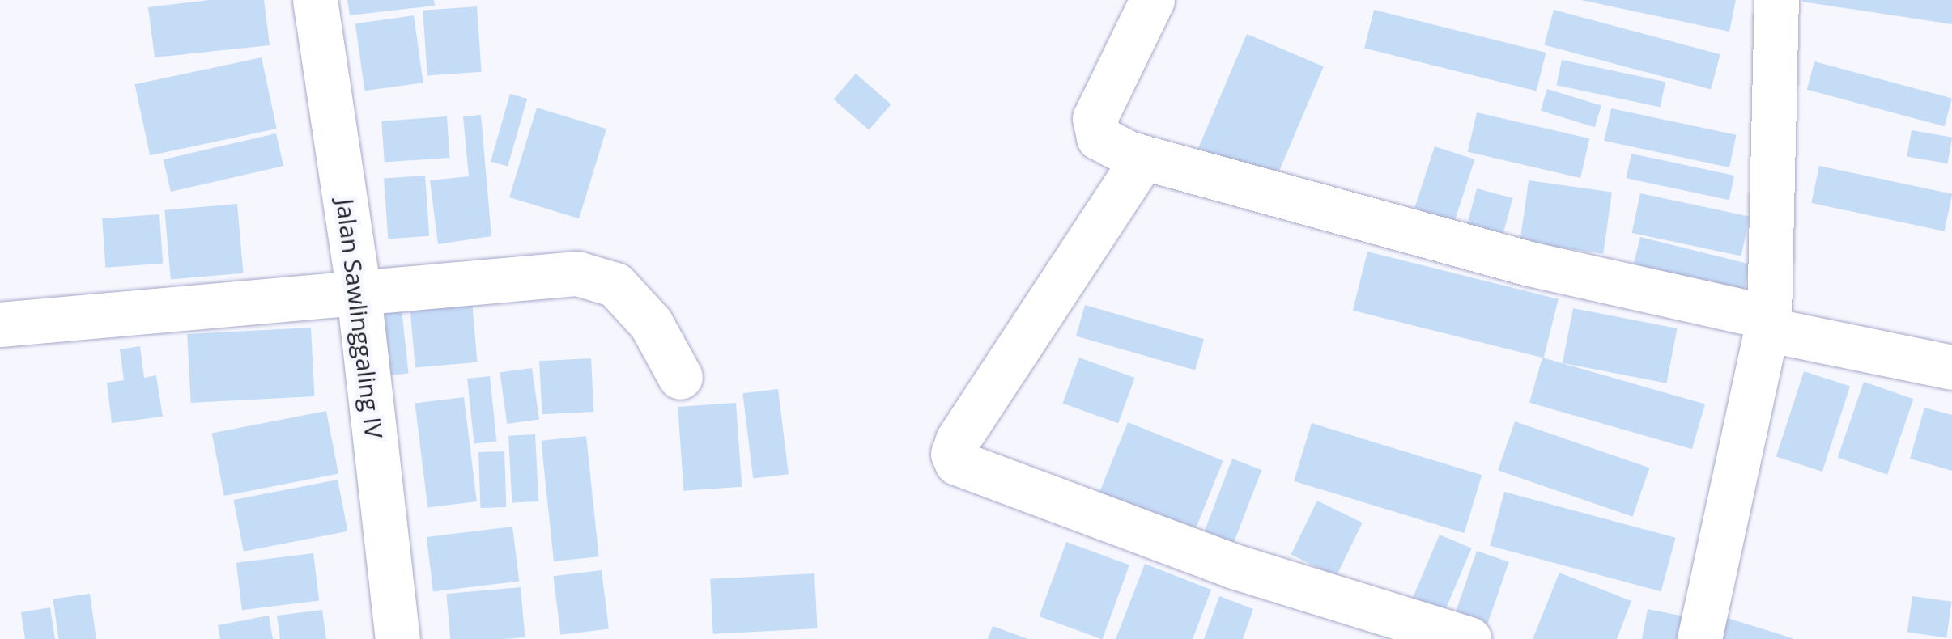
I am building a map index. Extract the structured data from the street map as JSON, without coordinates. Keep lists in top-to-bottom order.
{
  "streets": {
    "street": ["Jalan Sawlinggaling IV"]
  }
}
